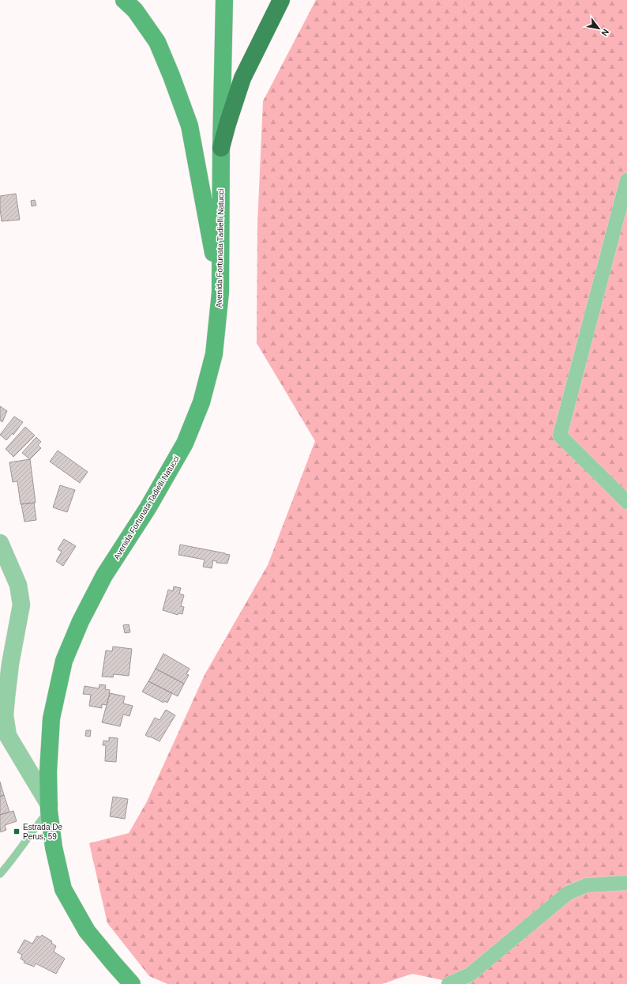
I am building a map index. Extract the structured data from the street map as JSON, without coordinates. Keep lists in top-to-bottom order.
{
  "streets": {
    "main road": ["Avenida Fortunata Tadielli Natucci"]
  },
  "places": {
    "transit": ["Estrada De Perus, 59"]
  },
  "north": "bottom right"
}
